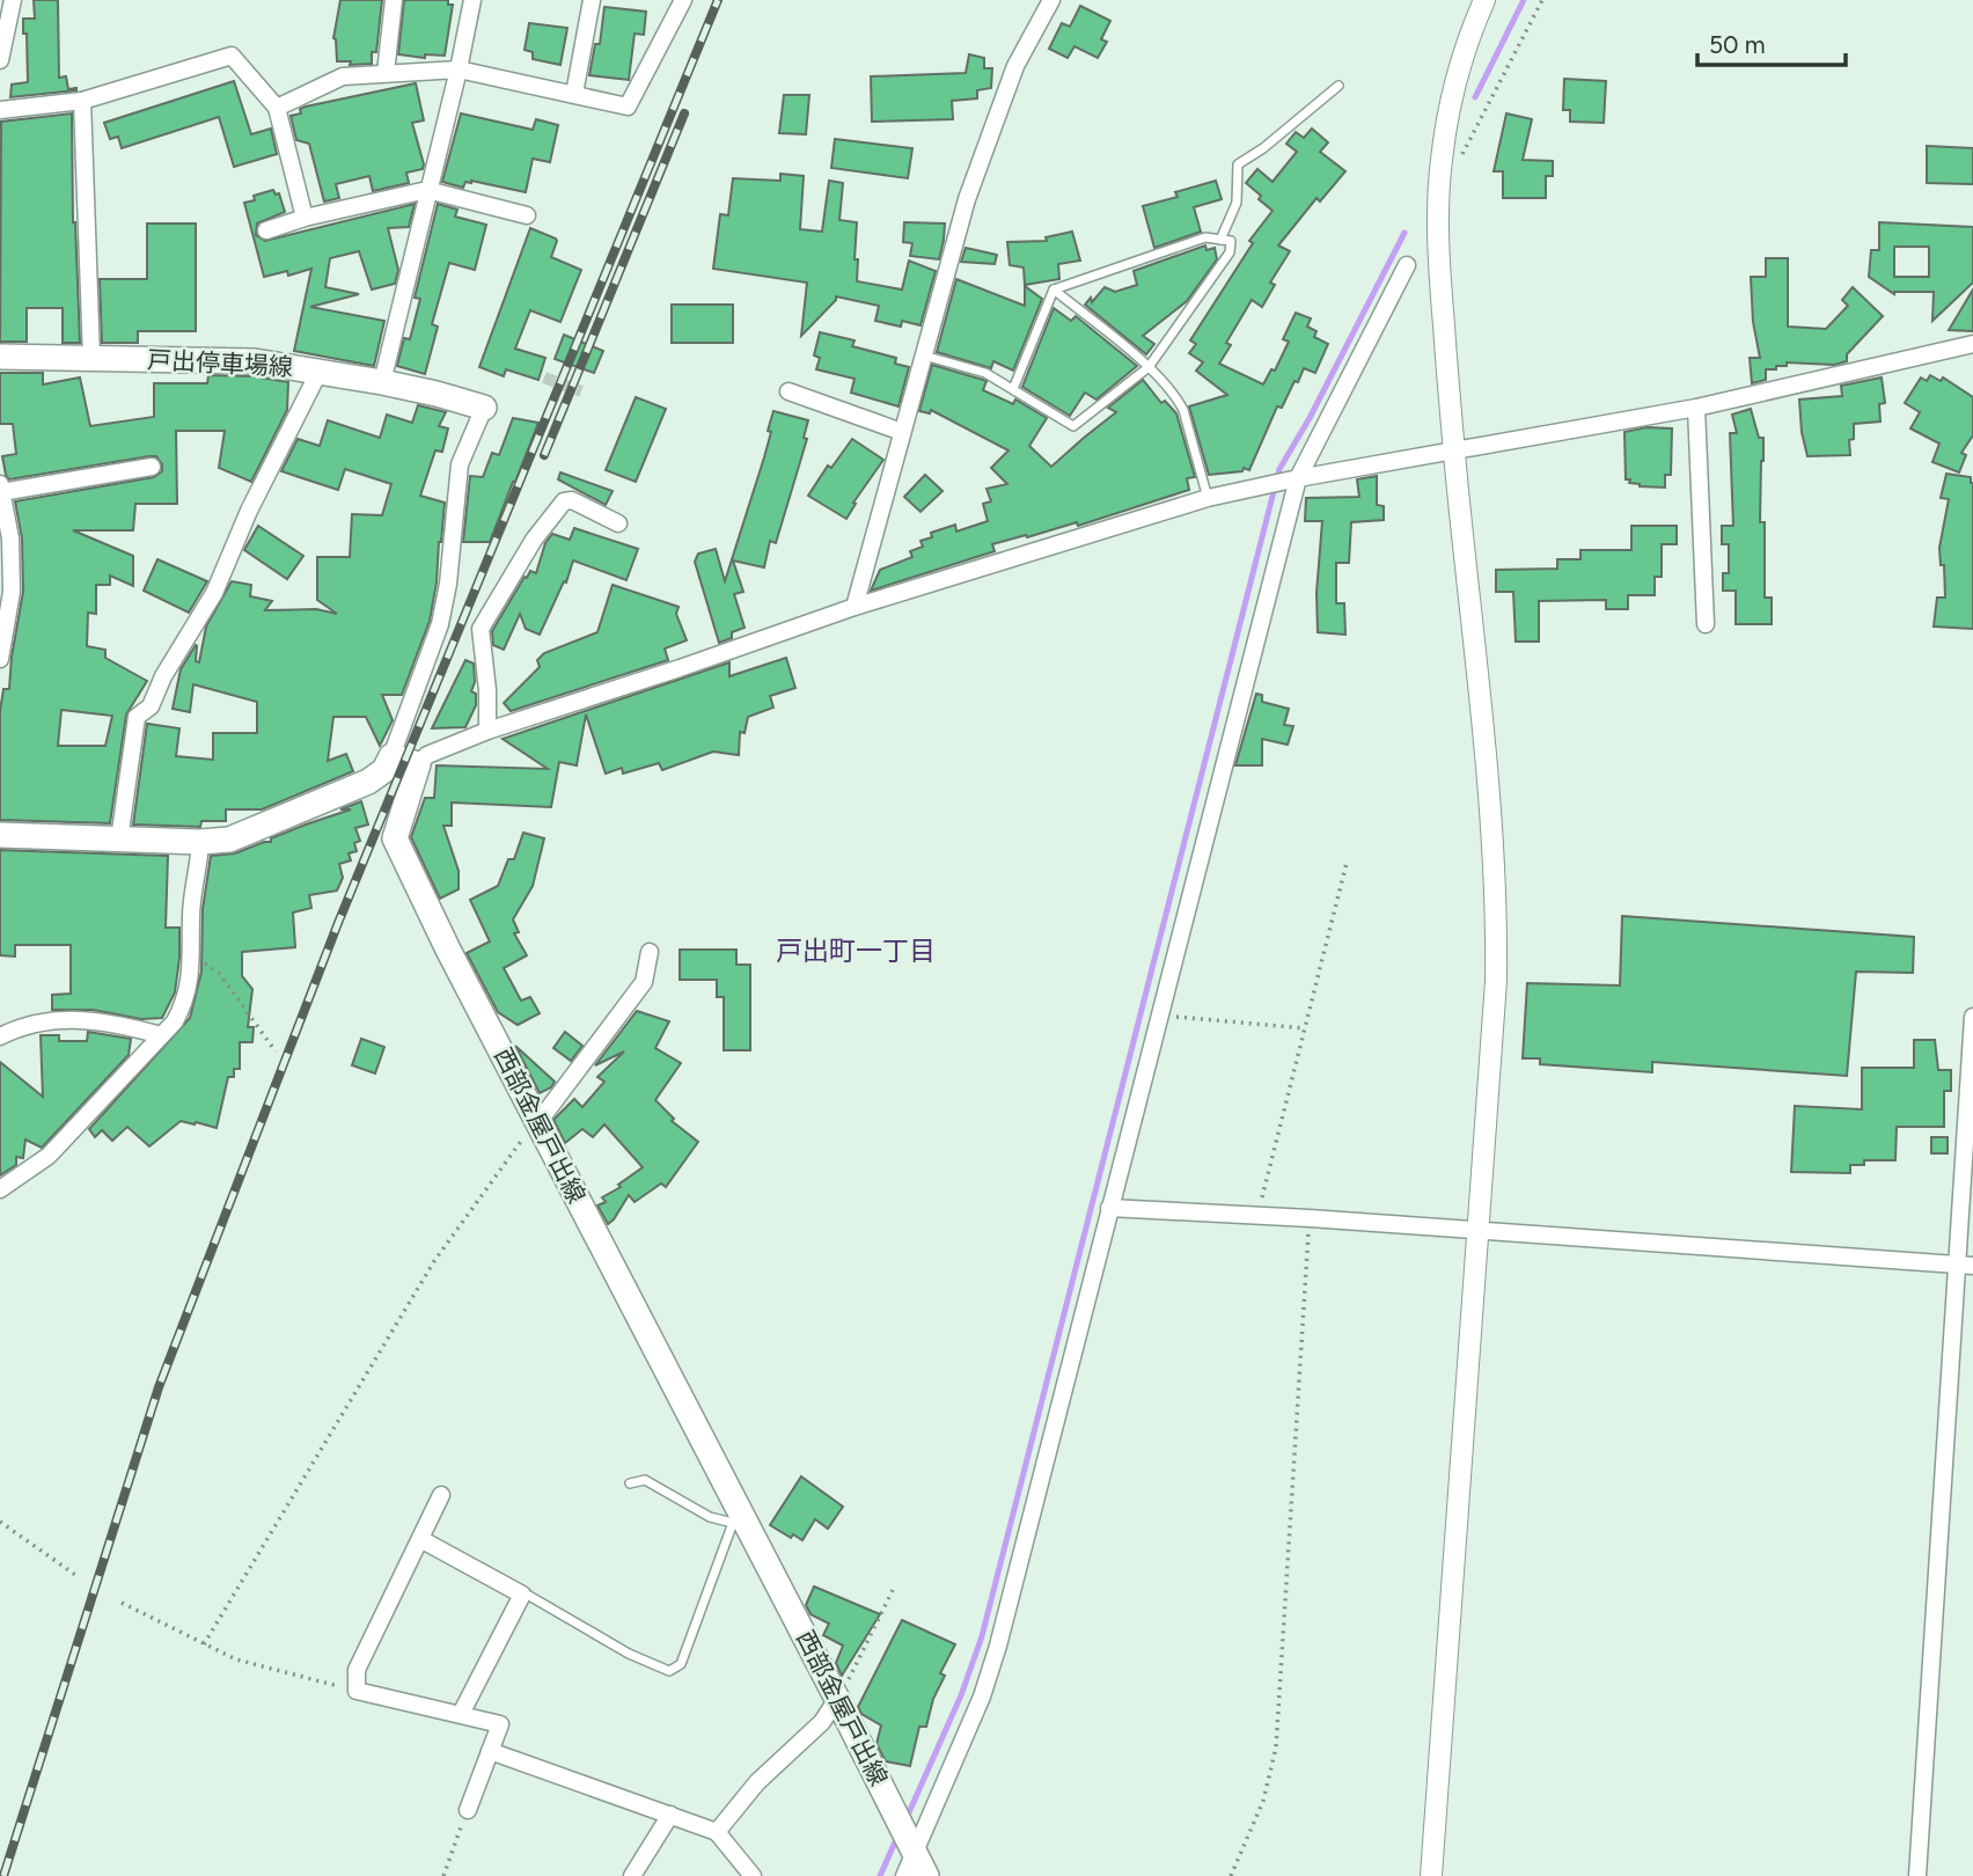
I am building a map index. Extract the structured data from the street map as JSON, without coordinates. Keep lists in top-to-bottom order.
{
  "streets": {
    "main road": ["戸出停車場線", "西部金屋戸出線"]
  },
  "districts": ["戸出町一丁目"],
  "scale_bar": "50 m"
}
